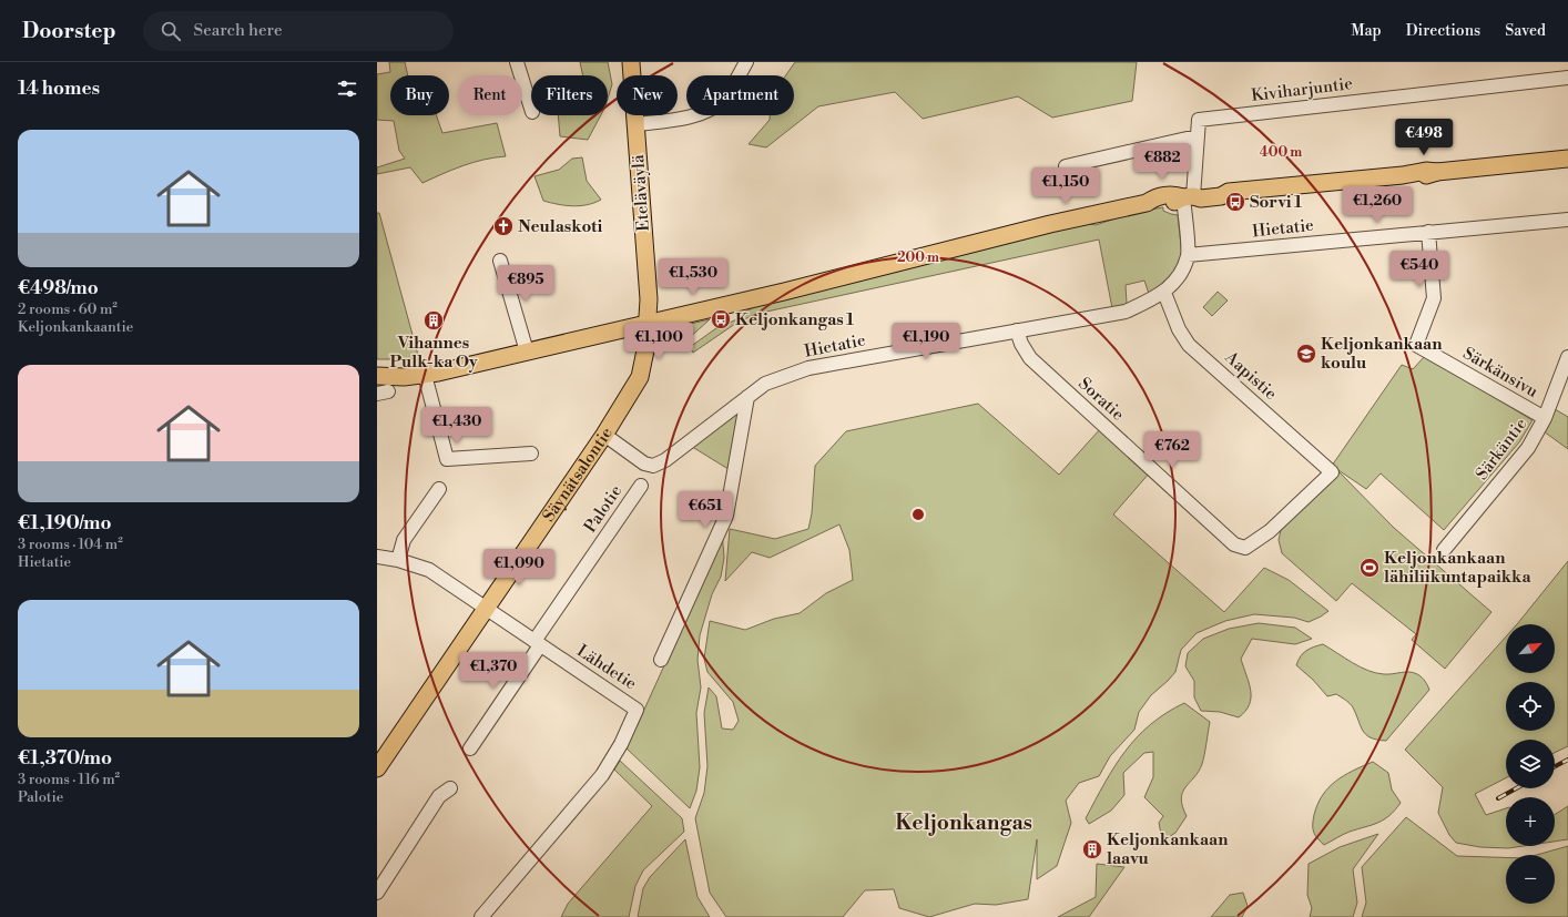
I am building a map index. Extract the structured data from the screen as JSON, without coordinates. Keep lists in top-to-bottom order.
{
  "streets": {
    "main road": ["Eteläväylä", "Säynätsalontie"],
    "street": [
      "Kiviharjuntie",
      "Hietatie",
      "Särkänsivu",
      "Aapistie",
      "Soratie",
      "Särkäntie",
      "Palotie",
      "Lähdetie"
    ]
  },
  "crossings": [
    ["Eteläväylä", "Säynätsalontie"],
    ["Hietatie", "Särkänsivu"],
    ["Hietatie", "Aapistie"],
    ["Hietatie", "Soratie"],
    ["Hietatie", "Säynätsalontie"],
    ["Särkänsivu", "Särkäntie"],
    ["Aapistie", "Soratie"],
    ["Säynätsalontie", "Lähdetie"],
    ["Palotie", "Lähdetie"]
  ],
  "districts": ["Keljonkangas"],
  "places": {
    "bus stop": ["Sorvi 1", "Keljonkangas 1"],
    "church": ["Neulaskoti"],
    "building": ["Vihannes Pulk-ka Oy", "Keljonkankaan laavu"],
    "school or university": ["Keljonkankaan koulu"],
    "sports": ["Keljonkankaan lähiliikuntapaikka"]
  },
  "north": "top right",
  "page": {
    "header": "Doorstep",
    "search": "Search here",
    "nav": ["Map", "Directions", "Saved"],
    "heading": "14 homes",
    "chip": [
      "Buy",
      "Rent",
      "Filters",
      "New",
      "Apartment"
    ],
    "list": [
      {
        "name": "€498/mo",
        "note": "2 rooms · 60 m² · Keljonkankaantie"
      },
      {
        "name": "€1,190/mo",
        "note": "3 rooms · 104 m² · Hietatie"
      },
      {
        "name": "€1,370/mo",
        "note": "3 rooms · 116 m² · Palotie"
      }
    ],
    "price": [
      "€498",
      "€882",
      "€1,150",
      "€1,260",
      "€540",
      "€1,530",
      "€895",
      "€1,100",
      "€1,190",
      "€1,430",
      "€762",
      "€651",
      "€1,090",
      "€1,370"
    ],
    "map_buttons": ["+", "−"]
  },
  "rings": ["400 m", "200 m"]
}
